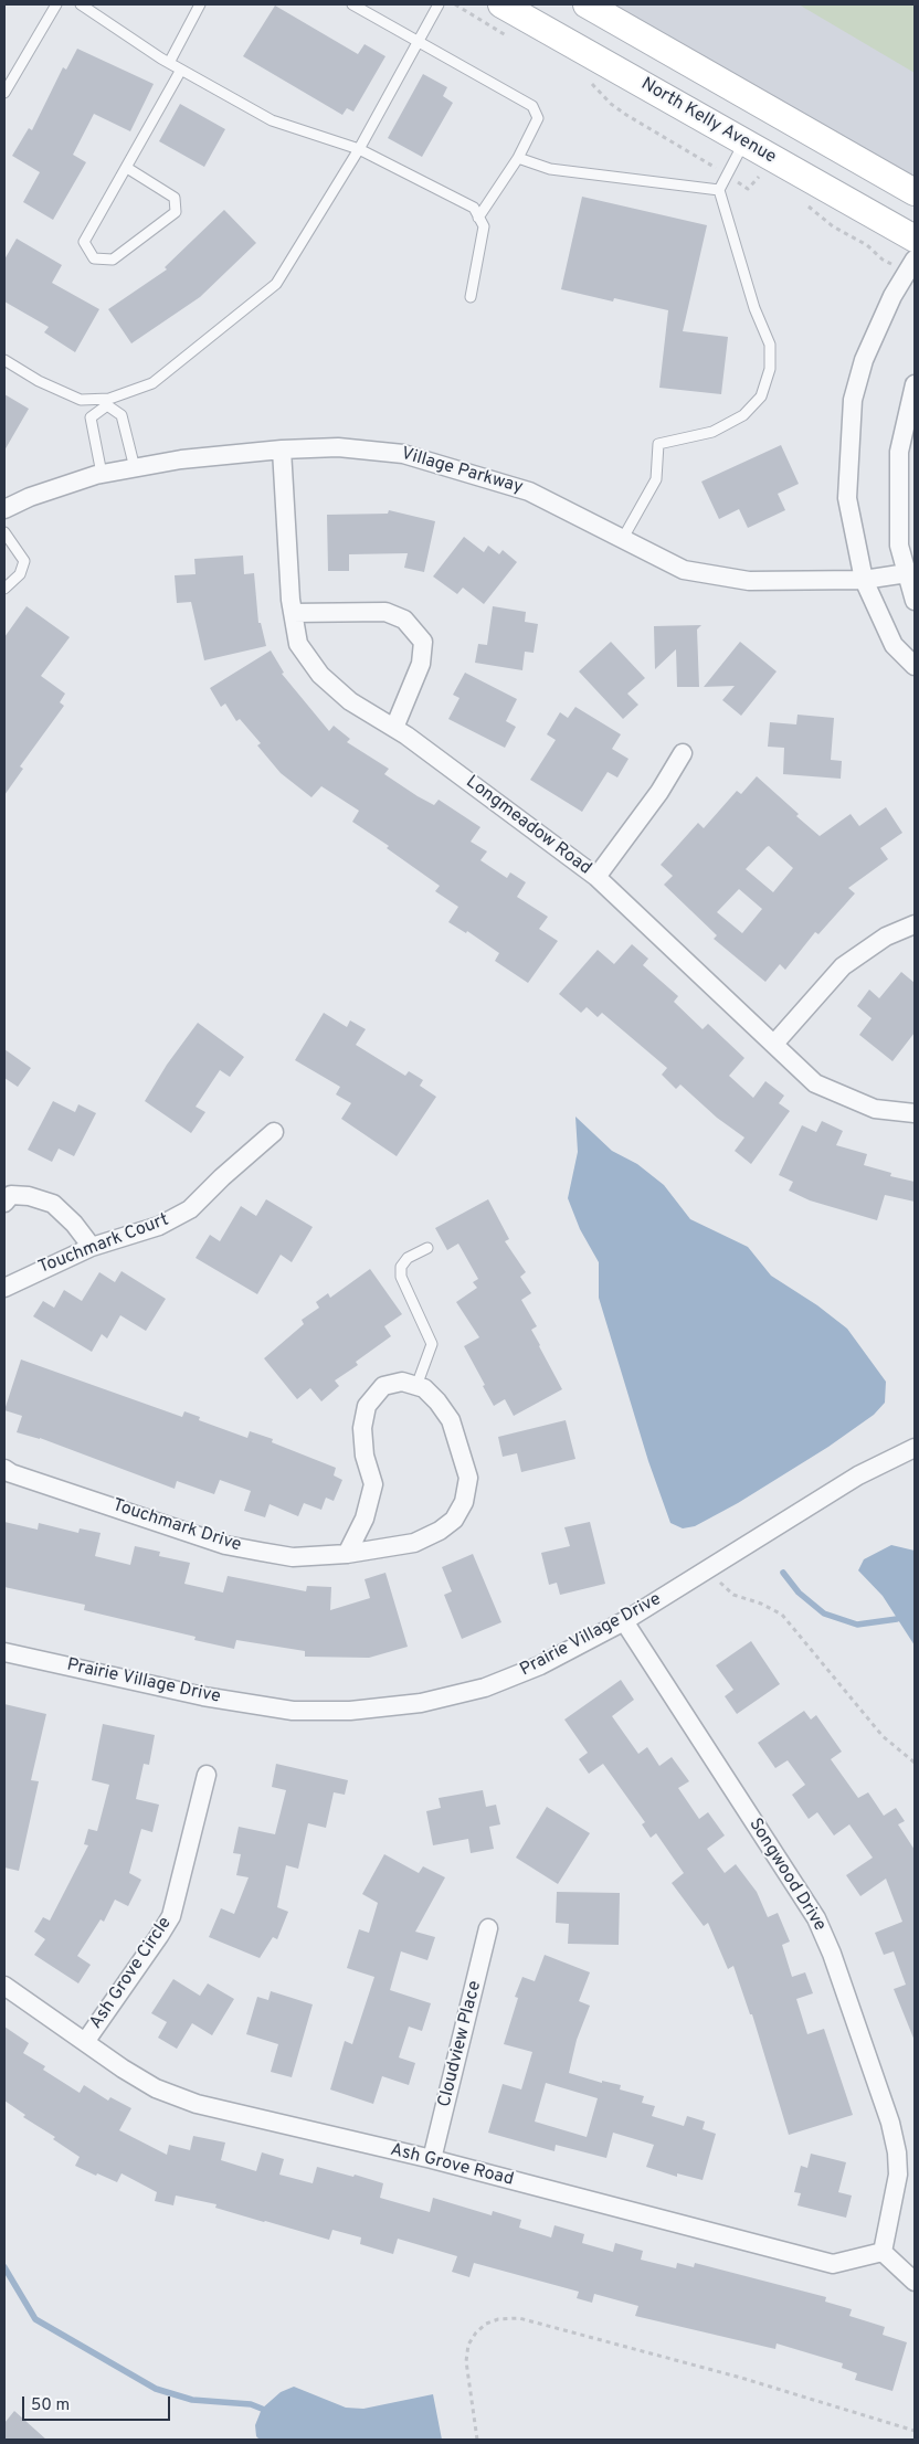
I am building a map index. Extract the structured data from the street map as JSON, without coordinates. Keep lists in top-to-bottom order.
{
  "streets": {
    "street": [
      "North Kelly Avenue",
      "Village Parkway",
      "Longmeadow Road",
      "Touchmark Court",
      "Touchmark Drive",
      "Prairie Village Drive",
      "Songwood Drive",
      "Ash Grove Circle",
      "Cloudview Place",
      "Ash Grove Road"
    ]
  },
  "crossings": [
    ["Village Parkway", "Longmeadow Road"],
    ["Prairie Village Drive", "Songwood Drive"],
    ["Songwood Drive", "Ash Grove Road"],
    ["Ash Grove Circle", "Ash Grove Road"],
    ["Cloudview Place", "Ash Grove Road"]
  ],
  "scale_bar": "50 m"
}
